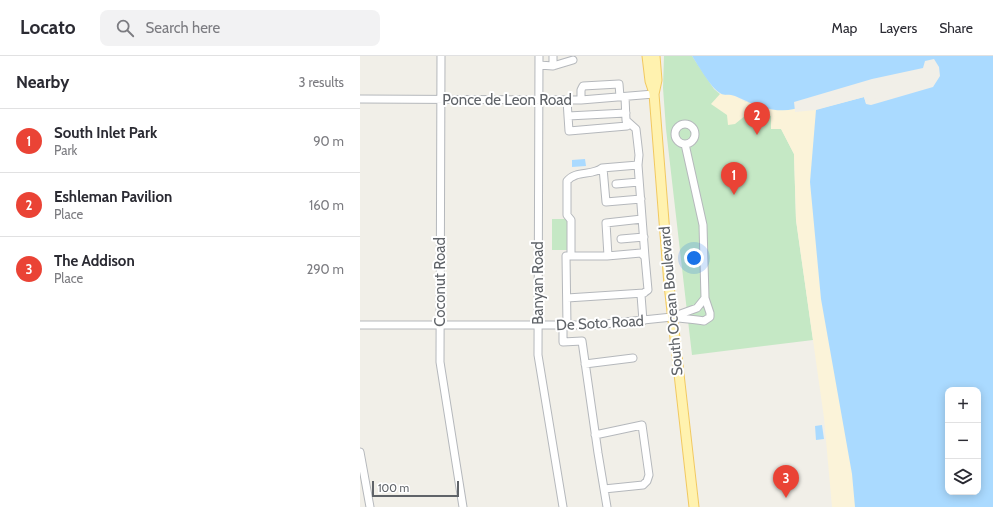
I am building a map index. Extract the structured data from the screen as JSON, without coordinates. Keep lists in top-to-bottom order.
{
  "streets": {
    "main road": ["South Ocean Boulevard"],
    "street": [
      "Ponce de Leon Road",
      "Coconut Road",
      "Banyan Road",
      "De Soto Road"
    ]
  },
  "crossings": [
    ["Ponce de Leon Road", "Coconut Road"],
    ["Ponce de Leon Road", "Banyan Road"],
    ["Ponce de Leon Road", "South Ocean Boulevard"],
    ["Coconut Road", "De Soto Road"],
    ["Banyan Road", "De Soto Road"],
    ["South Ocean Boulevard", "De Soto Road"]
  ],
  "scale_bar": "100 m",
  "page": {
    "header": "Locato",
    "search": "Search here",
    "nav": ["Map", "Layers", "Share"],
    "heading": ["Nearby", "3 results"],
    "pins": ["2", "1", "3"],
    "list": [
      {
        "mark": "1",
        "name": "South Inlet Park",
        "note": "Park",
        "value": "90 m"
      },
      {
        "mark": "2",
        "name": "Eshleman Pavilion",
        "note": "Place",
        "value": "160 m"
      },
      {
        "mark": "3",
        "name": "The Addison",
        "note": "Place",
        "value": "290 m"
      }
    ],
    "map_buttons": ["+", "−"],
    "scale": "100 m"
  }
}
